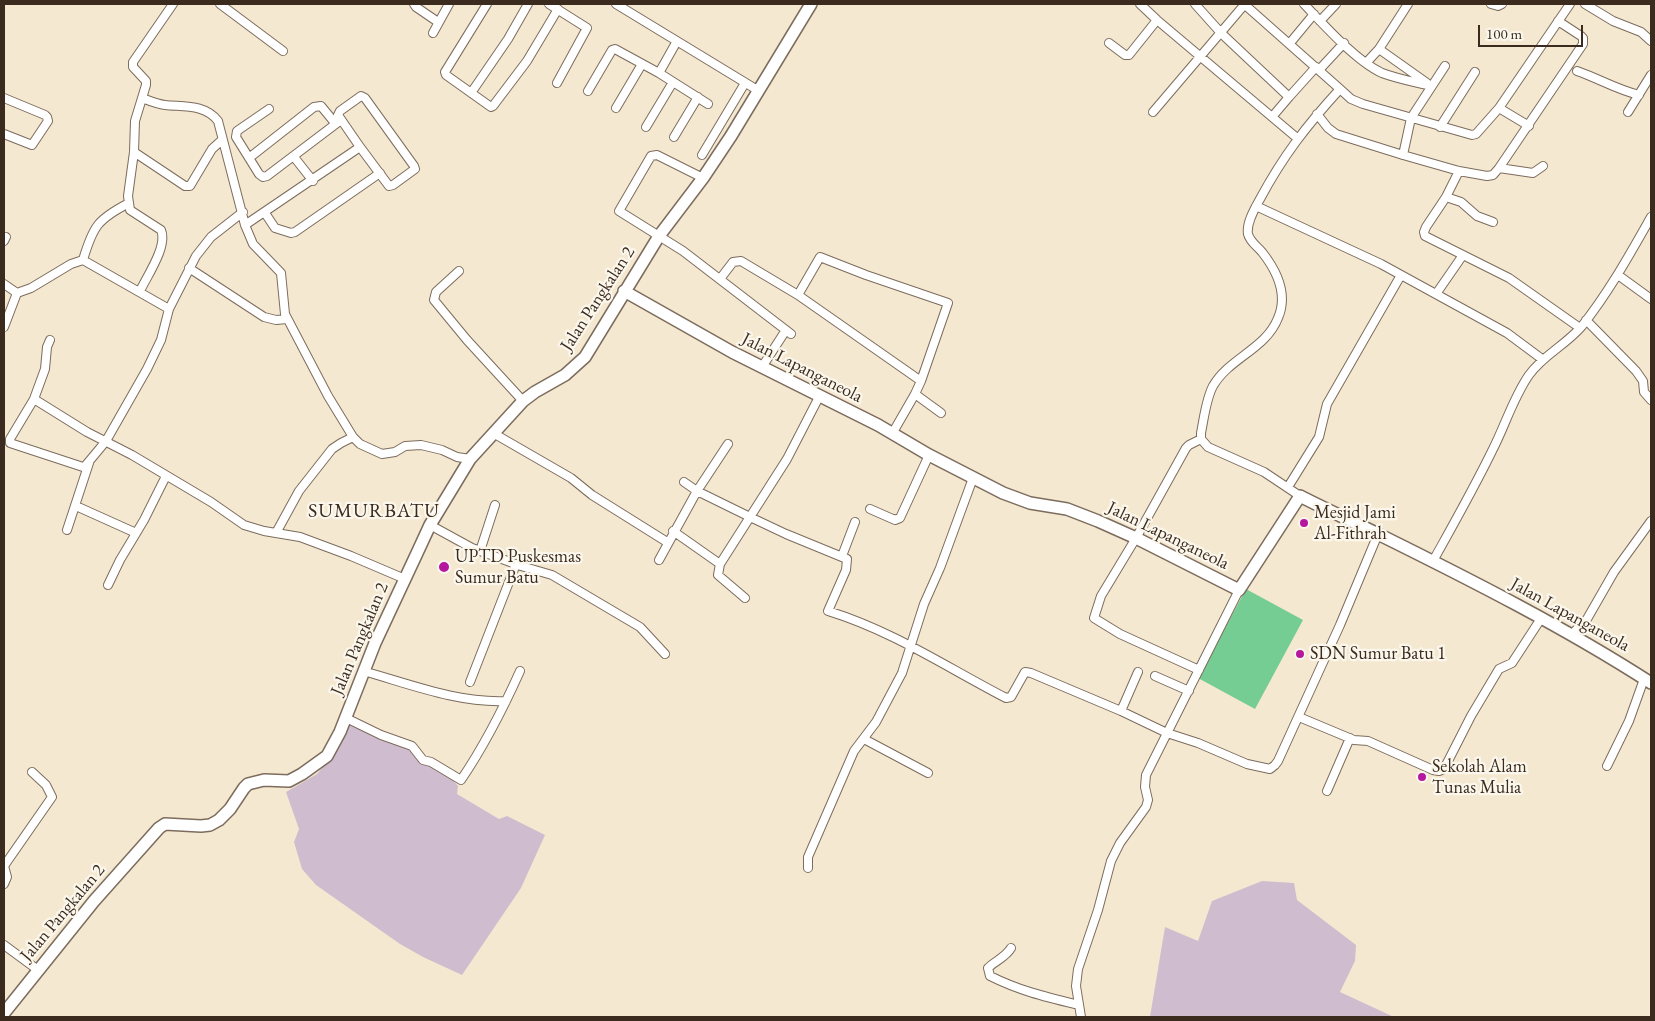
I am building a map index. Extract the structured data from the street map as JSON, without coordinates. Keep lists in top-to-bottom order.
{
  "streets": {
    "street": ["Jalan Pangkalan 2", "Jalan Lapanganeola"]
  },
  "crossings": [
    ["Jalan Pangkalan 2", "Jalan Lapanganeola"]
  ],
  "districts": ["SUMURBATU"],
  "places": [
    "Mesjid Jami Al-Fithrah",
    "UPTD Puskesmas Sumur Batu",
    "SDN Sumur Batu 1",
    "Sekolah Alam Tunas Mulia"
  ],
  "scale_bar": "100 m"
}
